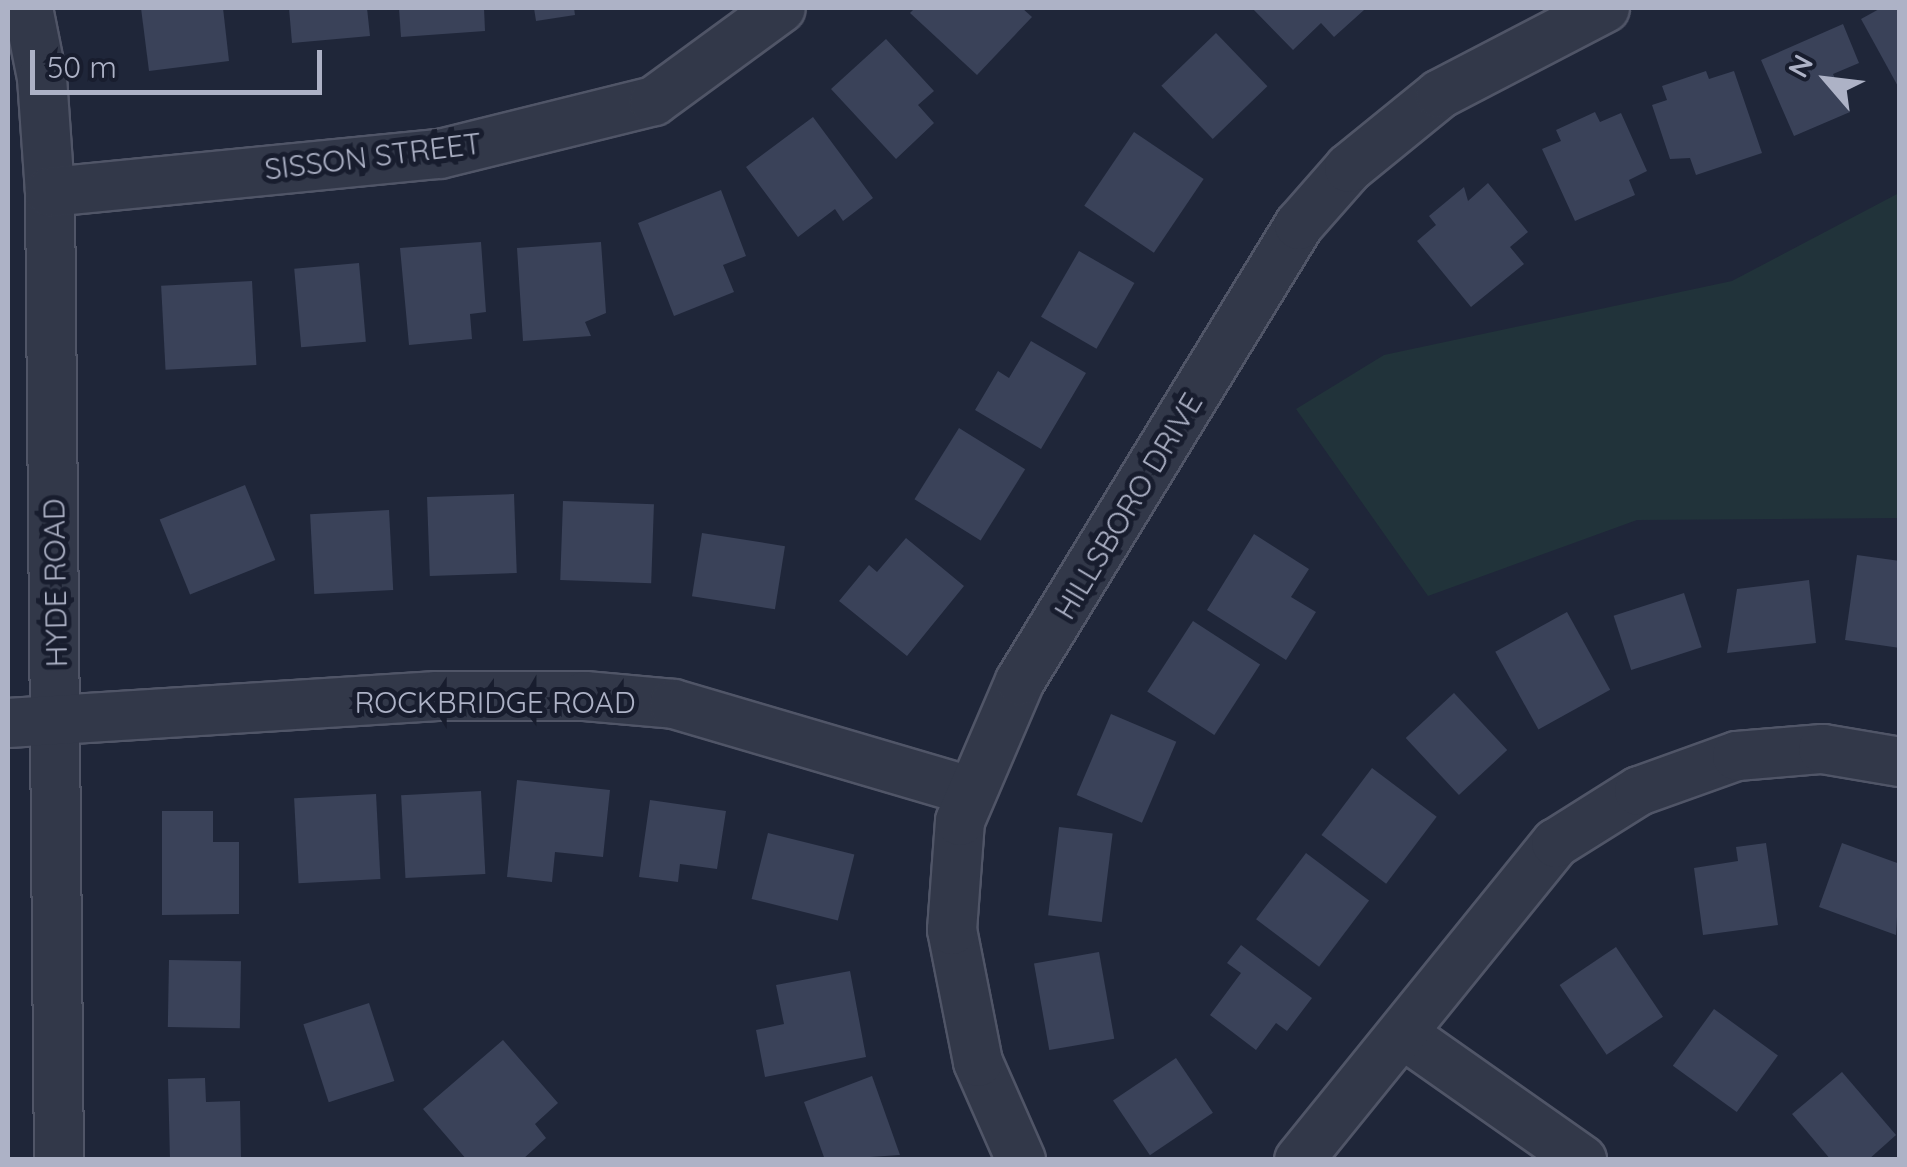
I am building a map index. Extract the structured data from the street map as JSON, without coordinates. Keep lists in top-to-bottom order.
{
  "streets": {
    "street": [
      "SISSON STREET",
      "HILLSBORO DRIVE",
      "HYDE ROAD",
      "ROCKBRIDGE ROAD"
    ]
  },
  "crossings": [
    ["SISSON STREET", "HYDE ROAD"],
    ["HILLSBORO DRIVE", "ROCKBRIDGE ROAD"],
    ["HYDE ROAD", "ROCKBRIDGE ROAD"]
  ],
  "scale_bar": "50 m",
  "north": "top left"
}
